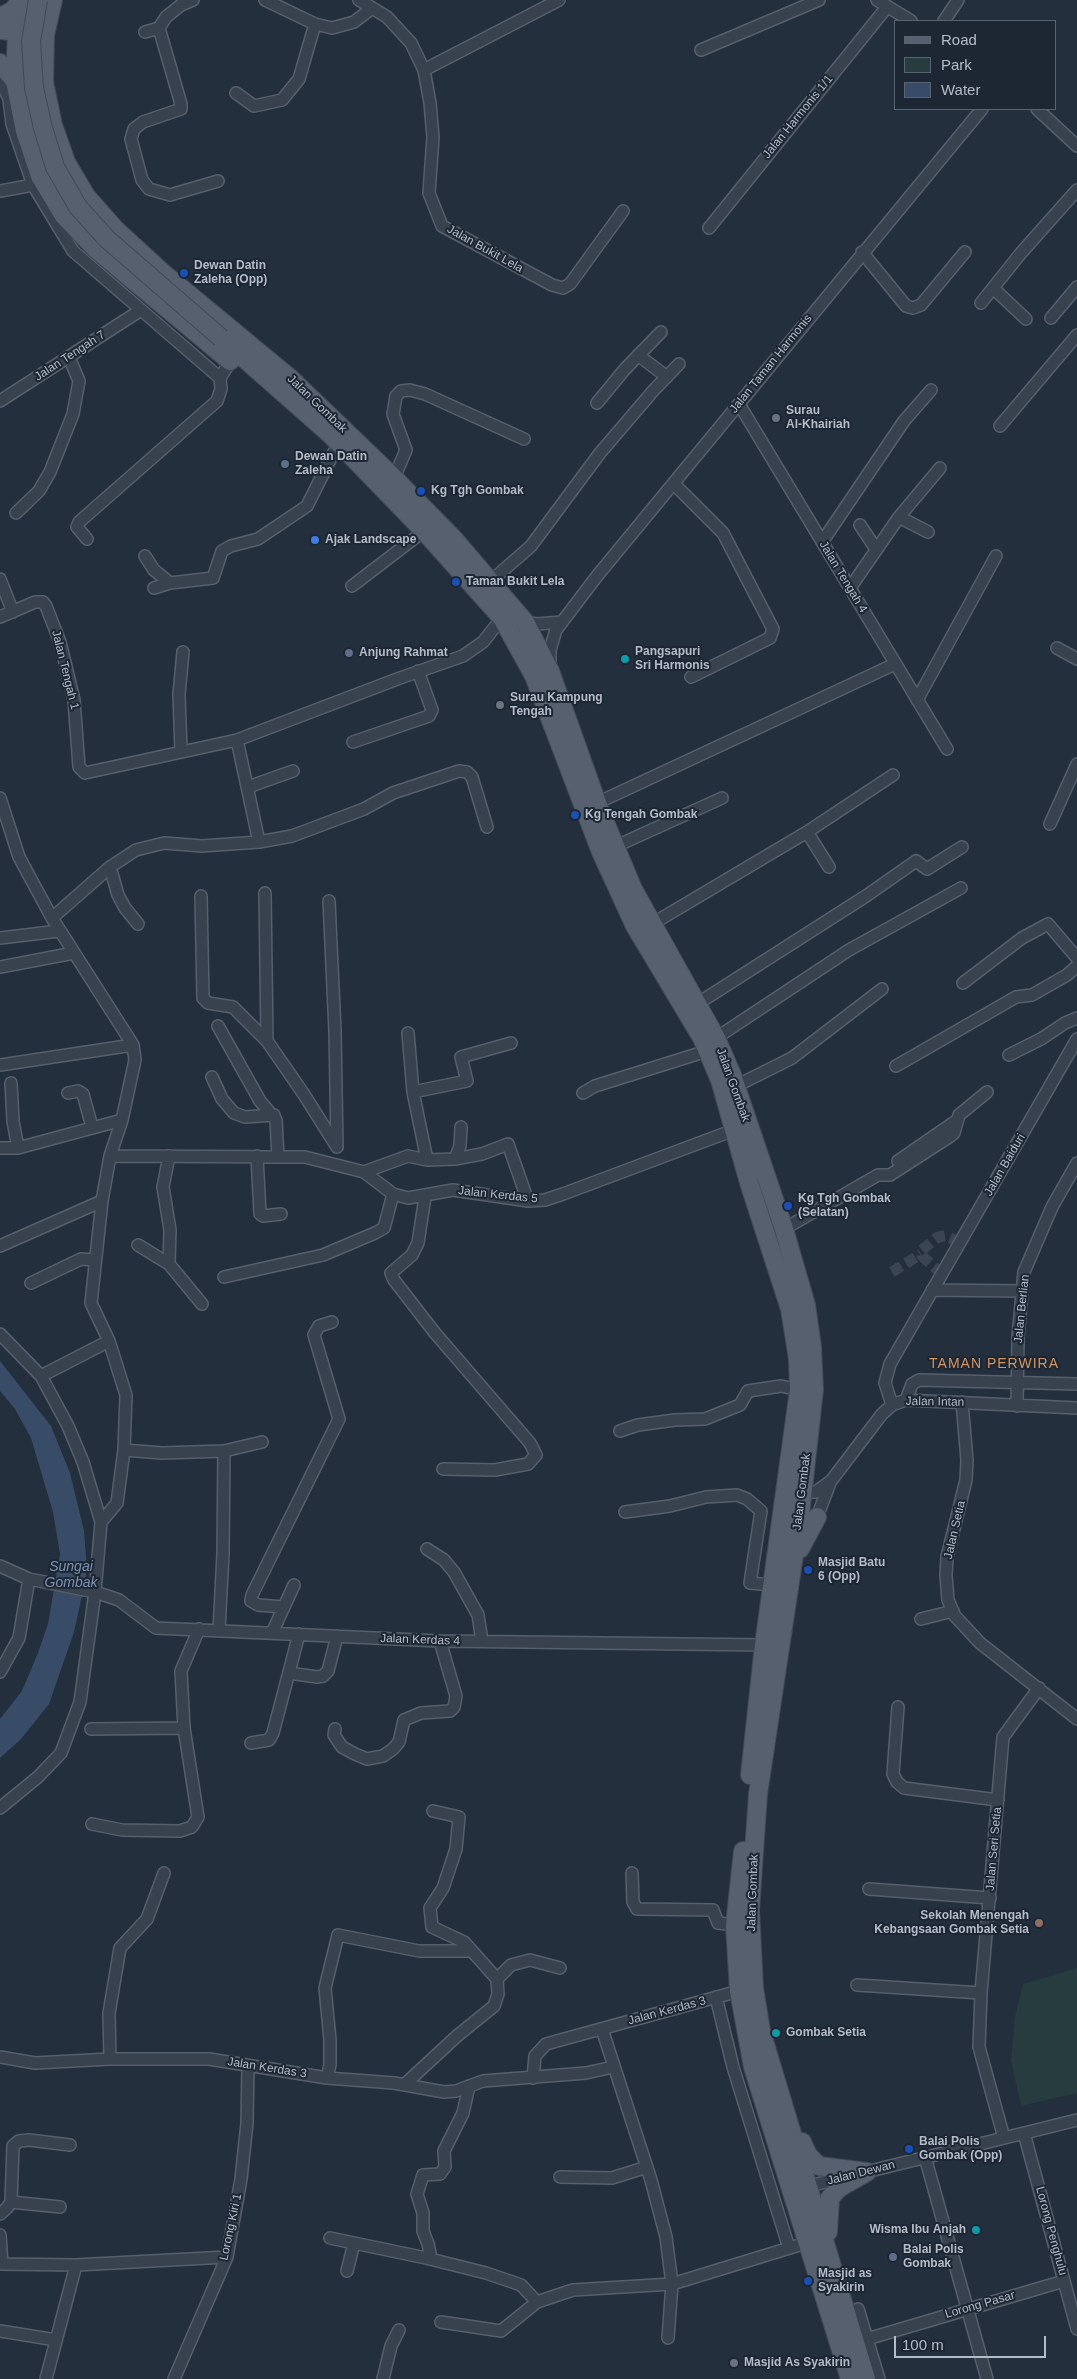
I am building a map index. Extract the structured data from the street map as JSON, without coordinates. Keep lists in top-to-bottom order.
{
  "streets": {
    "main road": ["Jalan Gombak"],
    "street": [
      "Jalan Harmonis 1/1",
      "Jalan Bukit Lela",
      "Jalan Tengah 7",
      "Jalan Taman Harmonis",
      "Jalan Tengah 4",
      "Jalan Tengah 1",
      "Jalan Baiduri",
      "Jalan Kerdas 5",
      "Jalan Berlian",
      "Jalan Intan",
      "Jalan Setia",
      "Jalan Kerdas 4",
      "Jalan Seri Setia",
      "Jalan Kerdas 3",
      "Jalan Dewan",
      "Lorong Kiri 1",
      "Lorong Penghulu",
      "Lorong Pasar"
    ]
  },
  "crossings": [
    ["Jalan Taman Harmonis", "Jalan Gombak"],
    ["Jalan Taman Harmonis", "Jalan Tengah 4"],
    ["Jalan Gombak", "Jalan Kerdas 5"],
    ["Jalan Gombak", "Jalan Intan"],
    ["Jalan Gombak", "Jalan Kerdas 4"],
    ["Jalan Gombak", "Jalan Kerdas 3"],
    ["Jalan Gombak", "Jalan Dewan"],
    ["Jalan Baiduri", "Jalan Intan"],
    ["Jalan Berlian", "Jalan Intan"],
    ["Jalan Intan", "Jalan Setia"],
    ["Jalan Setia", "Jalan Seri Setia"],
    ["Jalan Seri Setia", "Jalan Dewan"],
    ["Jalan Kerdas 3", "Lorong Kiri 1"],
    ["Jalan Dewan", "Lorong Penghulu"],
    ["Lorong Penghulu", "Lorong Pasar"]
  ],
  "districts": ["TAMAN PERWIRA"],
  "water": ["Sungai Gombak"],
  "places": [
    "Dewan Datin Zaleha (Opp)",
    "Surau Al-Khairiah",
    "Dewan Datin Zaleha",
    "Kg Tgh Gombak",
    "Ajak Landscape",
    "Taman Bukit Lela",
    "Anjung Rahmat",
    "Pangsapuri Sri Harmonis",
    "Surau Kampung Tengah",
    "Kg Tengah Gombak",
    "Kg Tgh Gombak (Selatan)",
    "Masjid Batu 6 (Opp)",
    "Sekolah Menengah Kebangsaan Gombak Setia",
    "Gombak Setia",
    "Balai Polis Gombak (Opp)",
    "Wisma Ibu Anjah",
    "Balai Polis Gombak",
    "Masjid as Syakirin",
    "Masjid As Syakirin"
  ],
  "legend": ["Road", "Park", "Water"],
  "scale_bar": "100 m"
}
